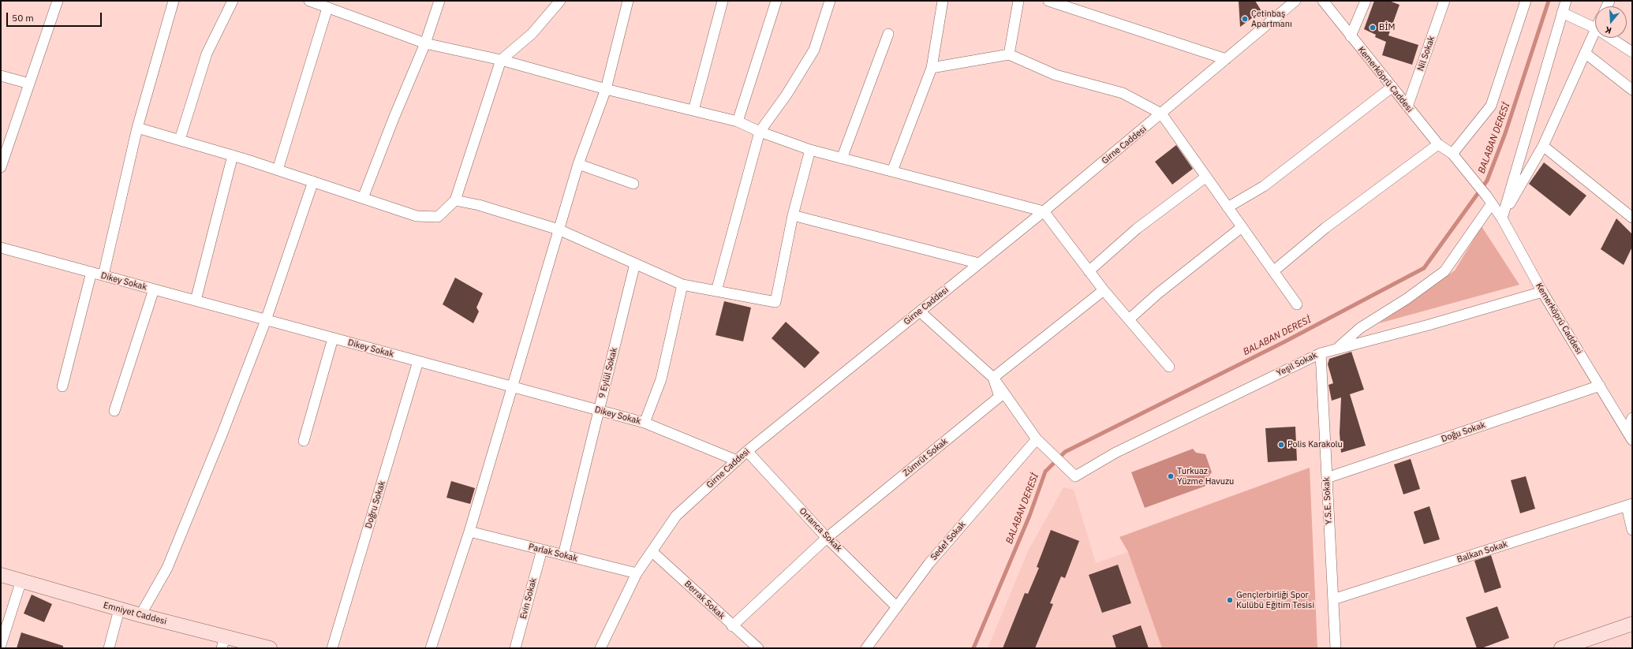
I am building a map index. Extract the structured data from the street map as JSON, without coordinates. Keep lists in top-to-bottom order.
{
  "streets": {
    "street": [
      "Nil Sokak",
      "Kemerköprü Caddesi",
      "Girne Caddesi",
      "Dikey Sokak",
      "Yeşil Sokak",
      "9 Eylül Sokak",
      "Doğu Sokak",
      "Zümrüt Sokak",
      "Y.S.E. Sokak",
      "Doğru Sokak",
      "Ortanca Sokak",
      "Sedef Sokak",
      "Balkan Sokak",
      "Parlak Sokak",
      "Evin Sokak",
      "Berrak Sokak",
      "Emniyet Caddesi"
    ]
  },
  "crossings": [
    ["Nil Sokak", "Kemerköprü Caddesi"],
    ["Kemerköprü Caddesi", "Yeşil Sokak"],
    ["Kemerköprü Caddesi", "Doğu Sokak"],
    ["Girne Caddesi", "Dikey Sokak"],
    ["Girne Caddesi", "Ortanca Sokak"],
    ["Girne Caddesi", "Parlak Sokak"],
    ["Girne Caddesi", "Berrak Sokak"],
    ["Dikey Sokak", "9 Eylül Sokak"],
    ["Dikey Sokak", "Doğru Sokak"],
    ["Yeşil Sokak", "Y.S.E. Sokak"],
    ["Yeşil Sokak", "Sedef Sokak"],
    ["9 Eylül Sokak", "Parlak Sokak"],
    ["Doğu Sokak", "Y.S.E. Sokak"],
    ["Zümrüt Sokak", "Ortanca Sokak"],
    ["Zümrüt Sokak", "Berrak Sokak"],
    ["Y.S.E. Sokak", "Balkan Sokak"],
    ["Ortanca Sokak", "Sedef Sokak"],
    ["Parlak Sokak", "Evin Sokak"]
  ],
  "water": ["BALABAN DERESİ"],
  "places": [
    "Çetinbaş Apartmanı",
    "BİM",
    "Polis Karakolu",
    "Turkuaz Yüzme Havuzu",
    "Gençlerbirliği Spor Kulübü Eğitim Tesisi"
  ],
  "scale_bar": "50 m",
  "north": "bottom"
}
